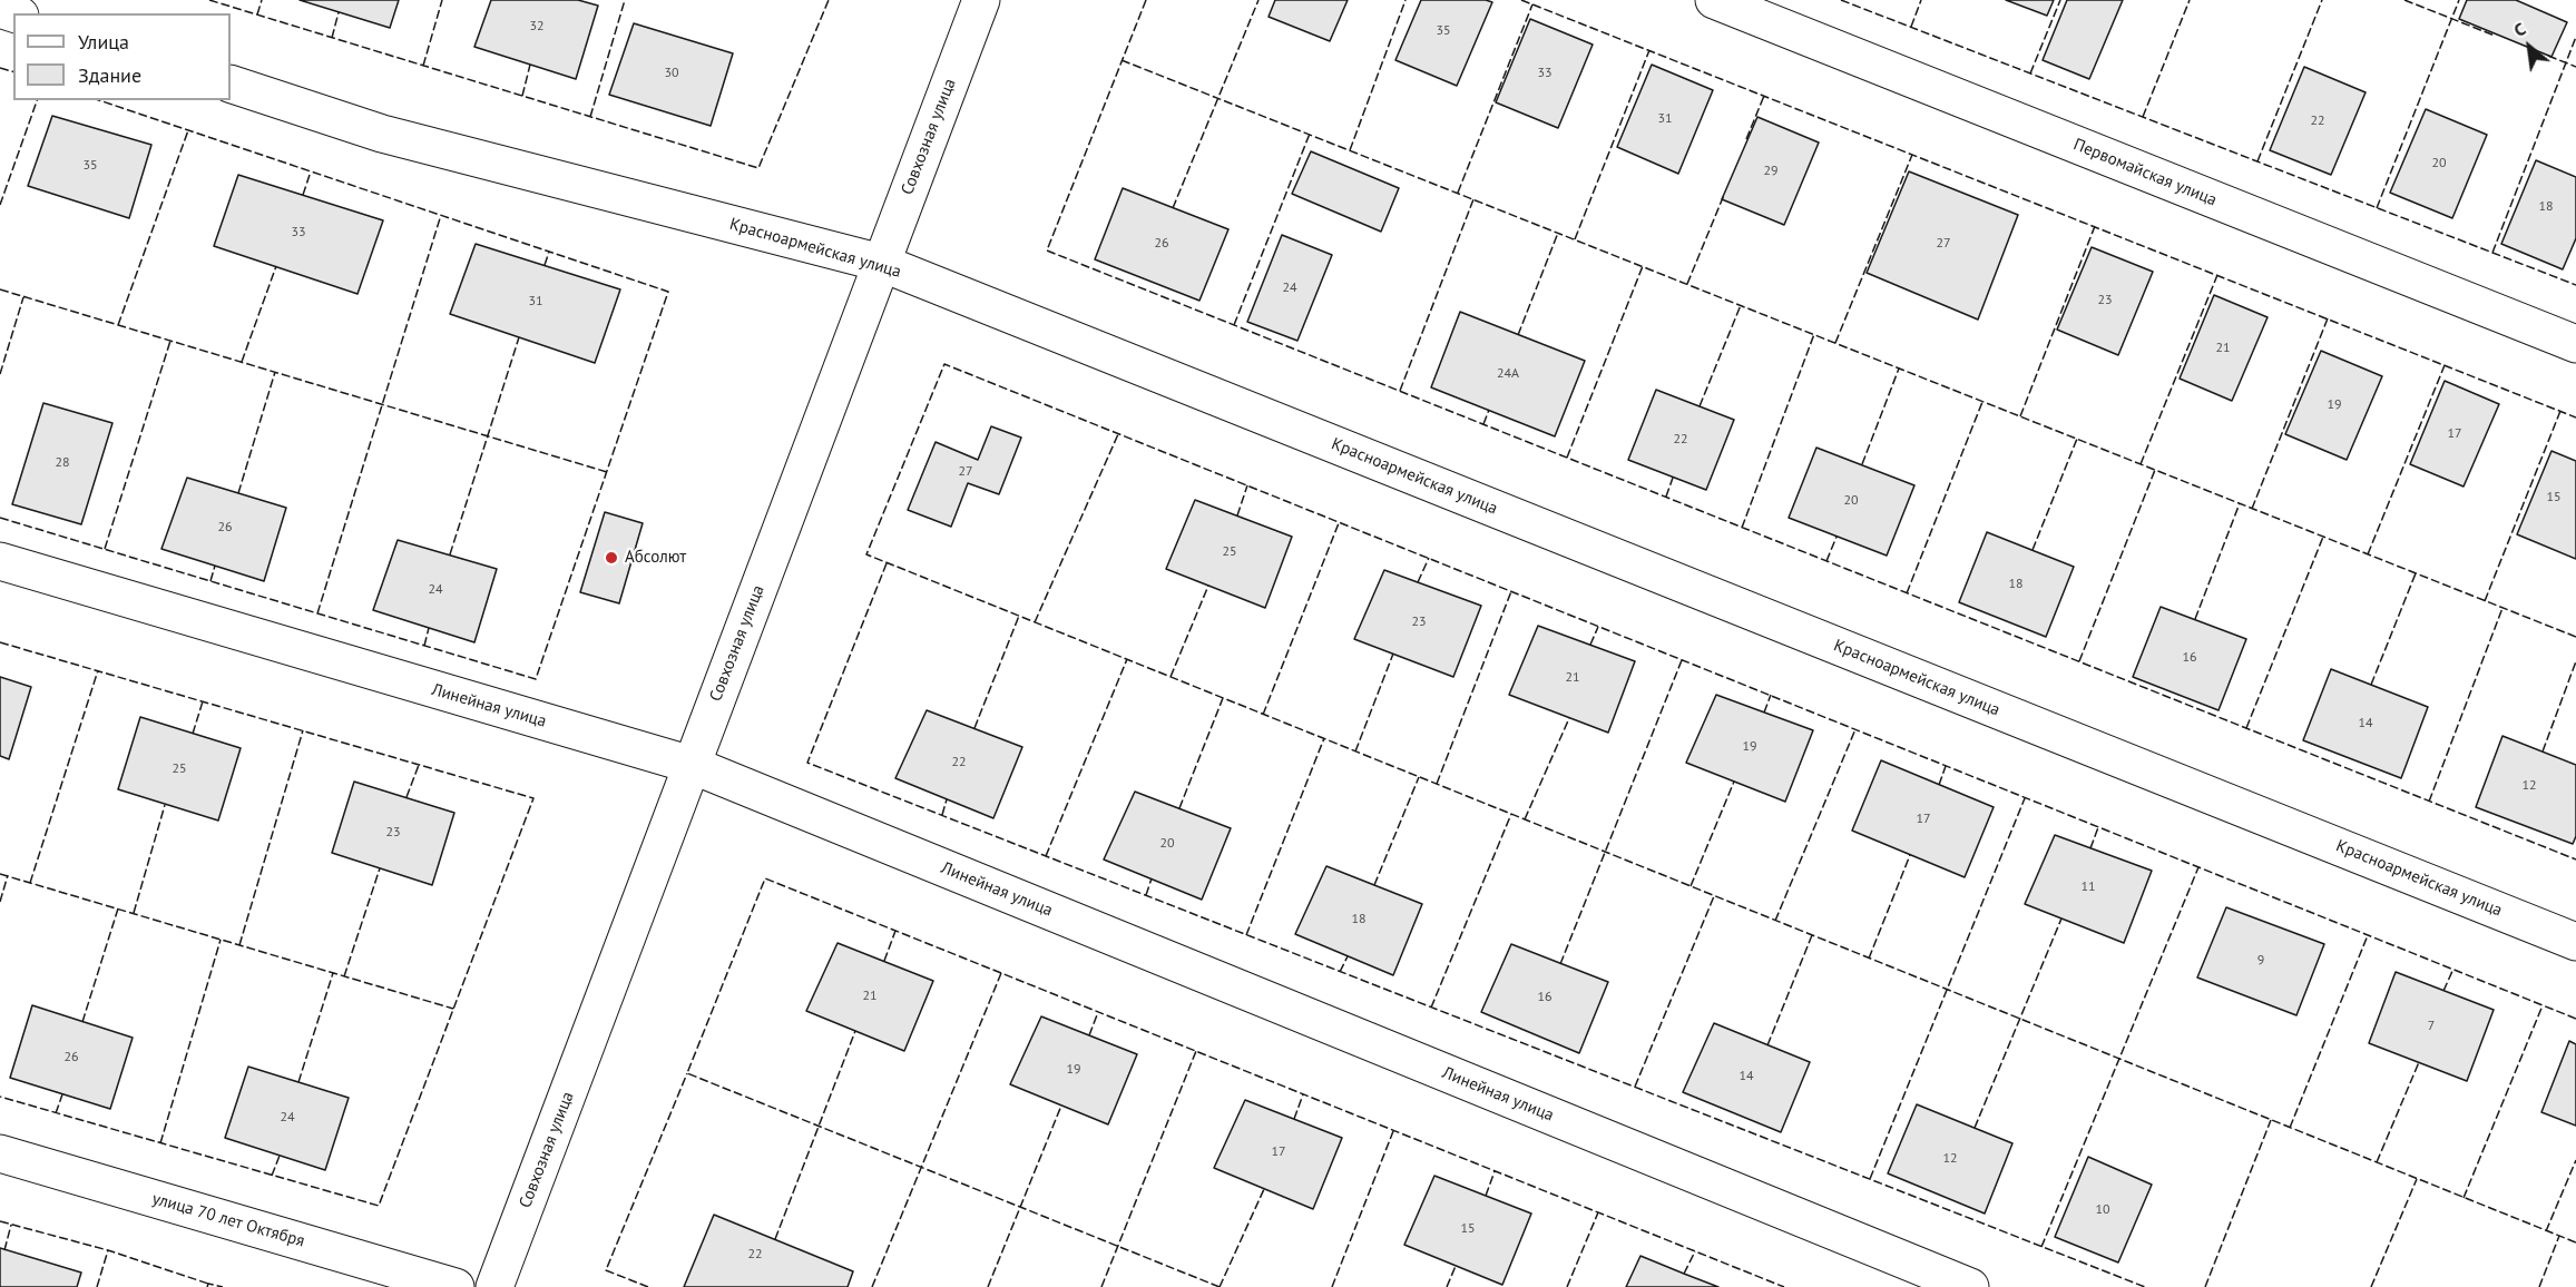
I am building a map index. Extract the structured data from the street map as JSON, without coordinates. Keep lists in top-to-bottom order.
{
  "streets": {
    "street": [
      "Совхозная улица",
      "Первомайская улица",
      "Красноармейская улица",
      "Линейная улица",
      "улица 70 лет Октября"
    ]
  },
  "crossings": [
    ["Совхозная улица", "Красноармейская улица"],
    ["Совхозная улица", "Линейная улица"]
  ],
  "places": ["Абсолют"],
  "house_numbers": [
    "32",
    "35",
    "30",
    "33",
    "31",
    "22",
    "20",
    "35",
    "29",
    "18",
    "33",
    "26",
    "27",
    "24",
    "23",
    "31",
    "21",
    "24А",
    "19",
    "17",
    "22",
    "28",
    "27",
    "15",
    "20",
    "26",
    "25",
    "18",
    "24",
    "23",
    "16",
    "21",
    "14",
    "19",
    "22",
    "25",
    "12",
    "17",
    "23",
    "20",
    "11",
    "18",
    "9",
    "21",
    "16",
    "7",
    "26",
    "19",
    "14",
    "24",
    "17",
    "12",
    "10",
    "15",
    "22"
  ],
  "legend": ["Улица", "Здание"],
  "north": "top left"
}
